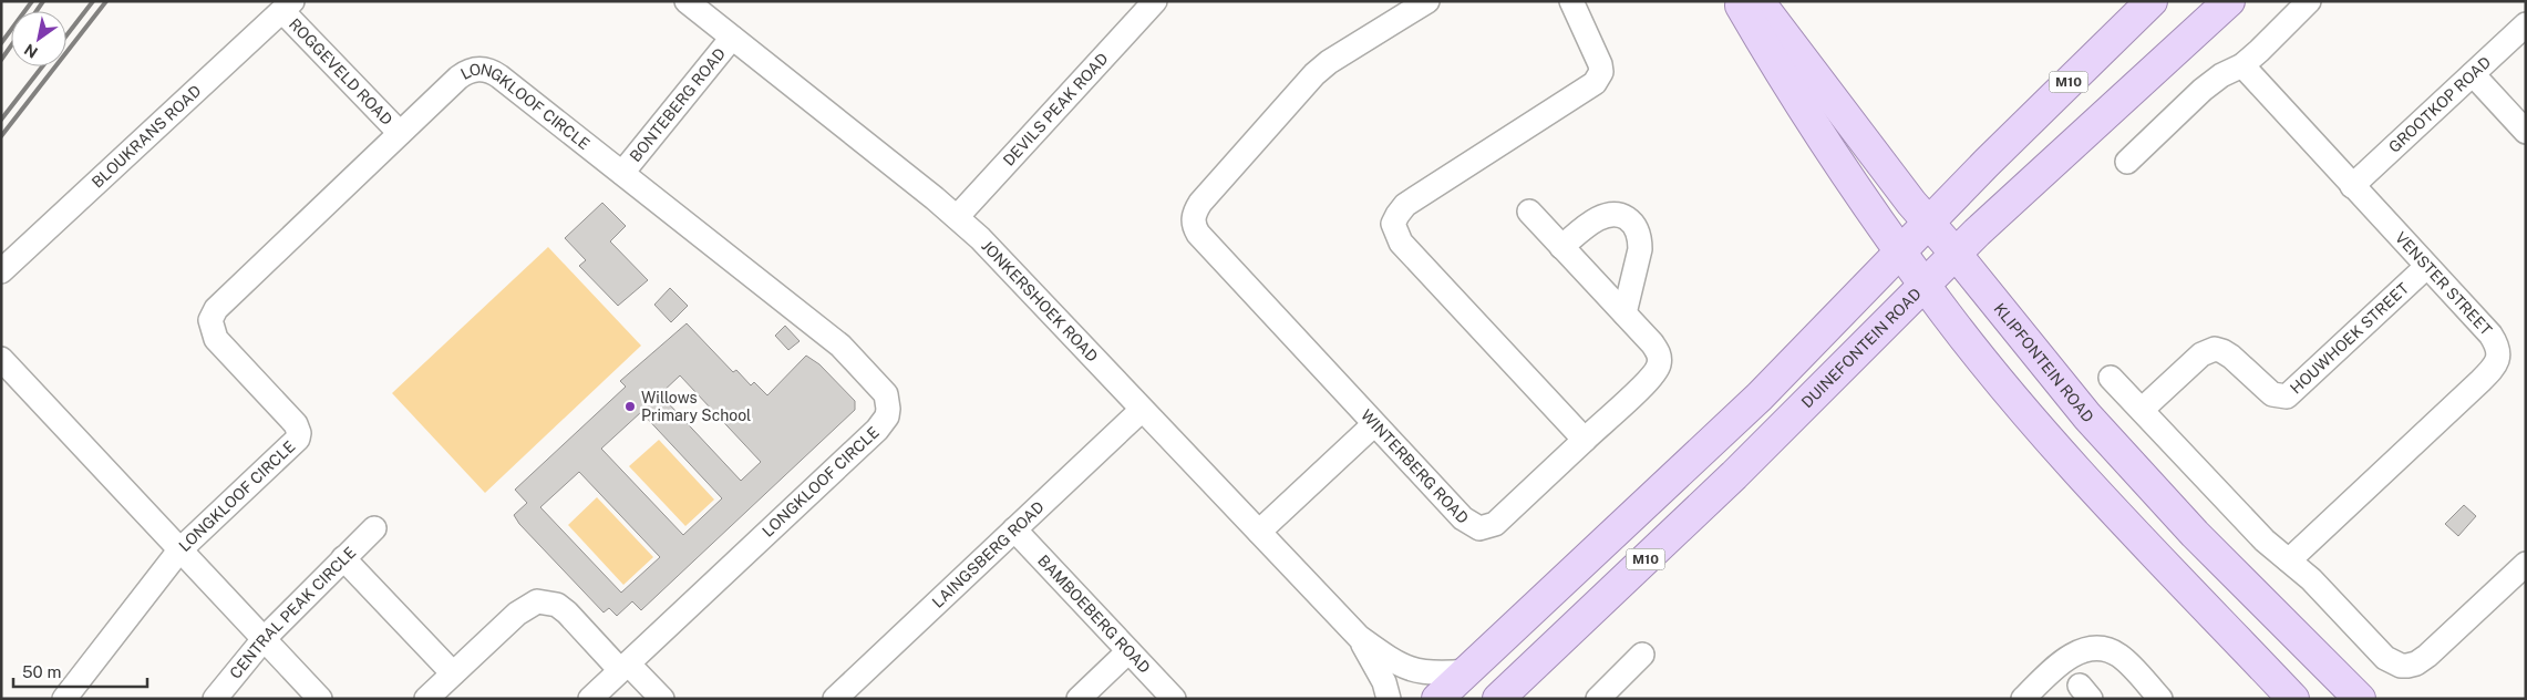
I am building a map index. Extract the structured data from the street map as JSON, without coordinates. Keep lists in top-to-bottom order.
{
  "streets": {
    "main road": ["M10", "DUINEFONTEIN ROAD", "KLIPFONTEIN ROAD"],
    "street": [
      "ROGGEVELD ROAD",
      "BONTEBERG ROAD",
      "GROOTKOP ROAD",
      "DEVILS PEAK ROAD",
      "LONGKLOOF CIRCLE",
      "BLOUKRANS ROAD",
      "VENSTER STREET",
      "JONKERSHOEK ROAD",
      "HOUWHOEK STREET",
      "WINTERBERG ROAD",
      "LAINGSBERG ROAD",
      "CENTRAL PEAK CIRCLE",
      "BAMBOEBERG ROAD"
    ]
  },
  "crossings": [
    ["ROGGEVELD ROAD", "LONGKLOOF CIRCLE"],
    ["ROGGEVELD ROAD", "BLOUKRANS ROAD"],
    ["M10", "JONKERSHOEK ROAD"],
    ["M10", "KLIPFONTEIN ROAD"],
    ["BONTEBERG ROAD", "LONGKLOOF CIRCLE"],
    ["BONTEBERG ROAD", "JONKERSHOEK ROAD"],
    ["GROOTKOP ROAD", "VENSTER STREET"],
    ["DEVILS PEAK ROAD", "JONKERSHOEK ROAD"],
    ["VENSTER STREET", "HOUWHOEK STREET"],
    ["JONKERSHOEK ROAD", "LAINGSBERG ROAD"],
    ["DUINEFONTEIN ROAD", "KLIPFONTEIN ROAD"],
    ["LAINGSBERG ROAD", "BAMBOEBERG ROAD"]
  ],
  "places": ["Willows Primary School"],
  "scale_bar": "50 m",
  "north": "bottom left"
}
